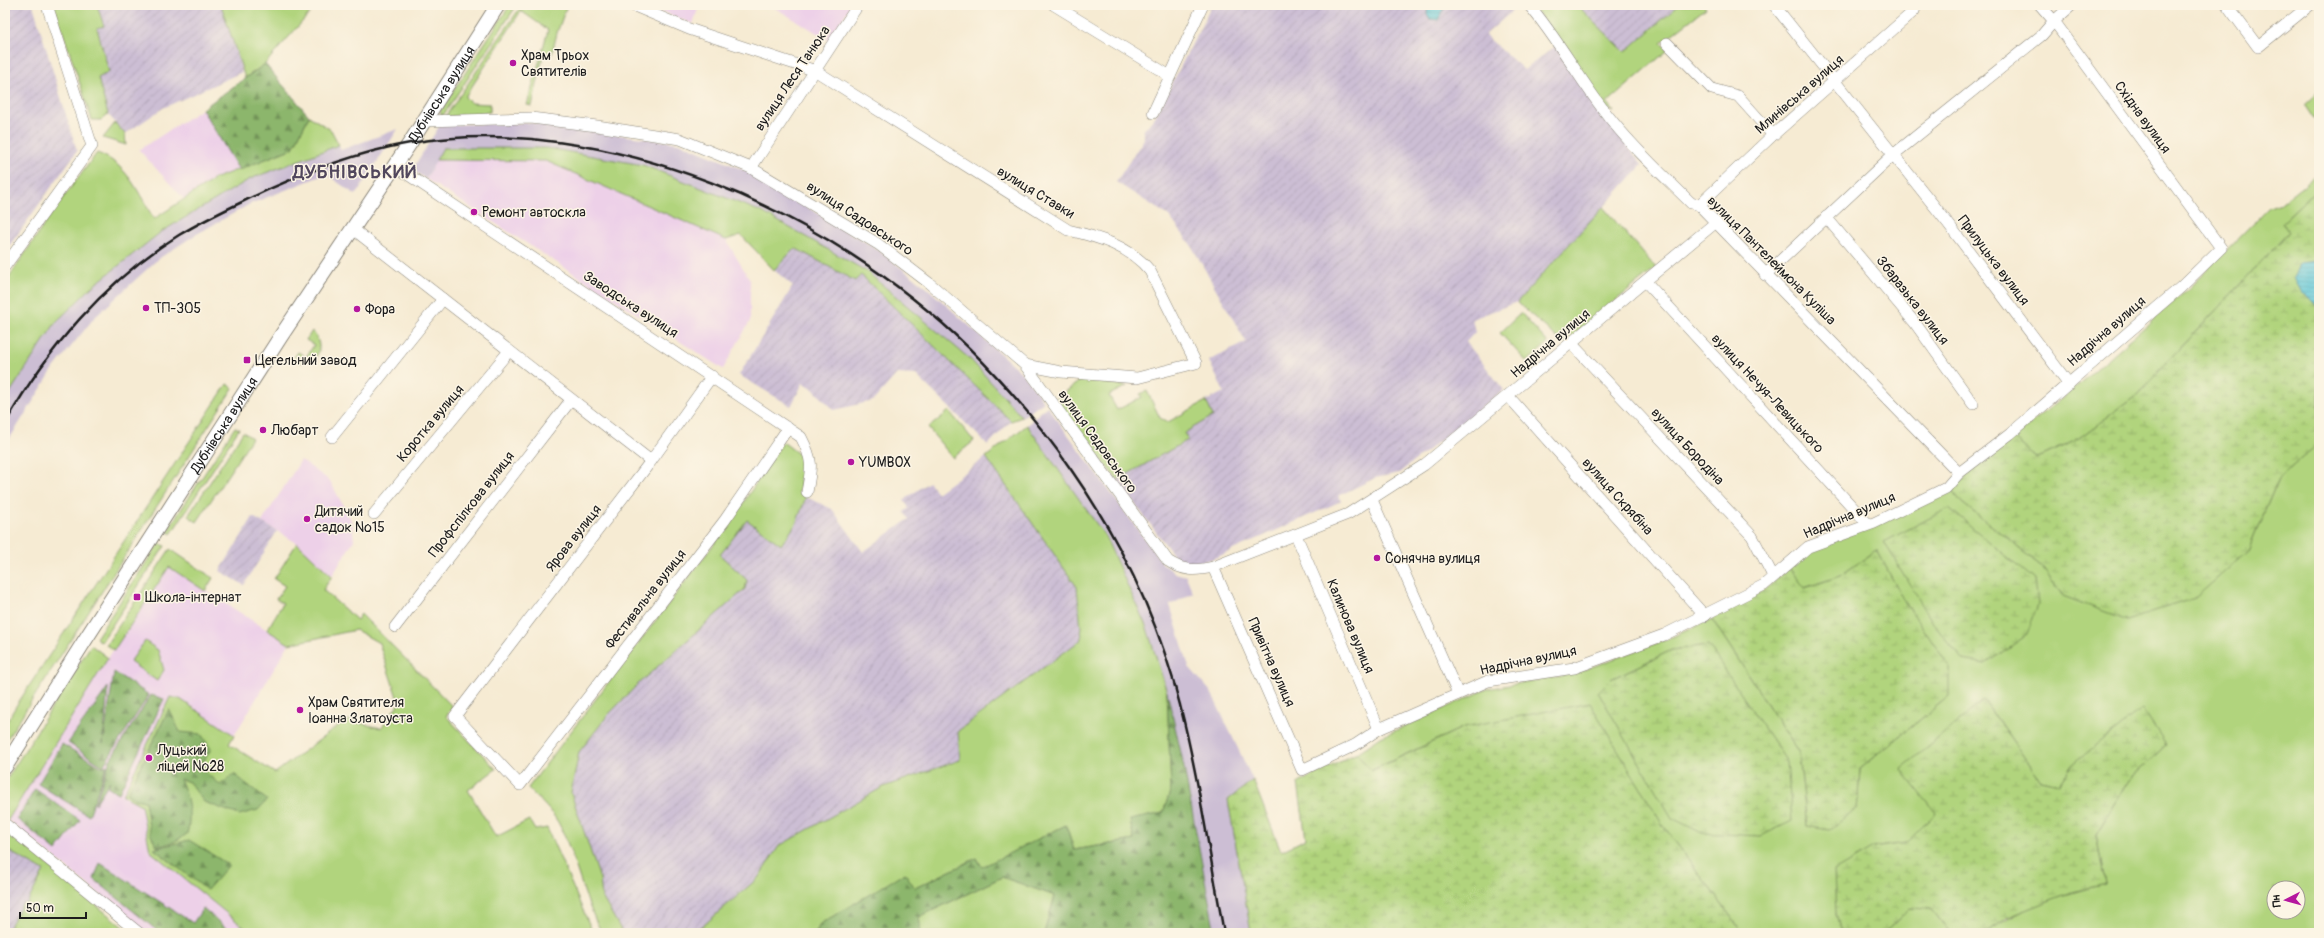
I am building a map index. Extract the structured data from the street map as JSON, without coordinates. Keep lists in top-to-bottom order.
{
  "streets": {
    "main road": ["Дубнівська вулиця"],
    "street": [
      "вулиця Леся Танюка",
      "Млинівська вулиця",
      "Східна вулиця",
      "вулиця Ставки",
      "вулиця Садовського",
      "вулиця Пантелеймона Куліша",
      "Прилуцька вулиця",
      "Збаразька вулиця",
      "Заводська вулиця",
      "Надрічна вулиця",
      "вулиця Нечуя-Левицького",
      "Коротка вулиця",
      "вулиця Бородіна",
      "вулиця Скрябіна",
      "Профспілкова вулиця",
      "Ярова вулиця",
      "Фестивальна вулиця",
      "Калинова вулиця",
      "Привітна вулиця"
    ]
  },
  "crossings": [
    ["вулиця Леся Танюка", "вулиця Ставки"],
    ["вулиця Леся Танюка", "вулиця Садовського"],
    ["Дубнівська вулиця", "вулиця Садовського"],
    ["Дубнівська вулиця", "Заводська вулиця"],
    ["Млинівська вулиця", "вулиця Пантелеймона Куліша"],
    ["Млинівська вулиця", "Прилуцька вулиця"],
    ["Східна вулиця", "Надрічна вулиця"],
    ["вулиця Ставки", "вулиця Садовського"],
    ["вулиця Садовського", "Надрічна вулиця"],
    ["вулиця Пантелеймона Куліша", "Надрічна вулиця"],
    ["Прилуцька вулиця", "Надрічна вулиця"],
    ["Заводська вулиця", "Ярова вулиця"],
    ["Заводська вулиця", "Фестивальна вулиця"],
    ["Надрічна вулиця", "вулиця Нечуя-Левицького"],
    ["Надрічна вулиця", "вулиця Бородіна"],
    ["Надрічна вулиця", "вулиця Скрябіна"],
    ["Надрічна вулиця", "Калинова вулиця"],
    ["Надрічна вулиця", "Привітна вулиця"],
    ["Ярова вулиця", "Фестивальна вулиця"]
  ],
  "districts": ["ДУБНІВСЬКИЙ"],
  "places": {
    "other": [
      "Храм Трьох Святителів",
      "Ремонт автоскла",
      "ТП-305",
      "Фора",
      "Любарт",
      "YUMBOX",
      "Дитячий садок №15",
      "Сонячна вулиця",
      "Храм Святителя Іоанна Златоуста",
      "Луцький ліцей №28"
    ],
    "transit": ["Цегельний завод", "Школа-інтернат"]
  },
  "scale_bar": "50 m",
  "north": "left"
}
